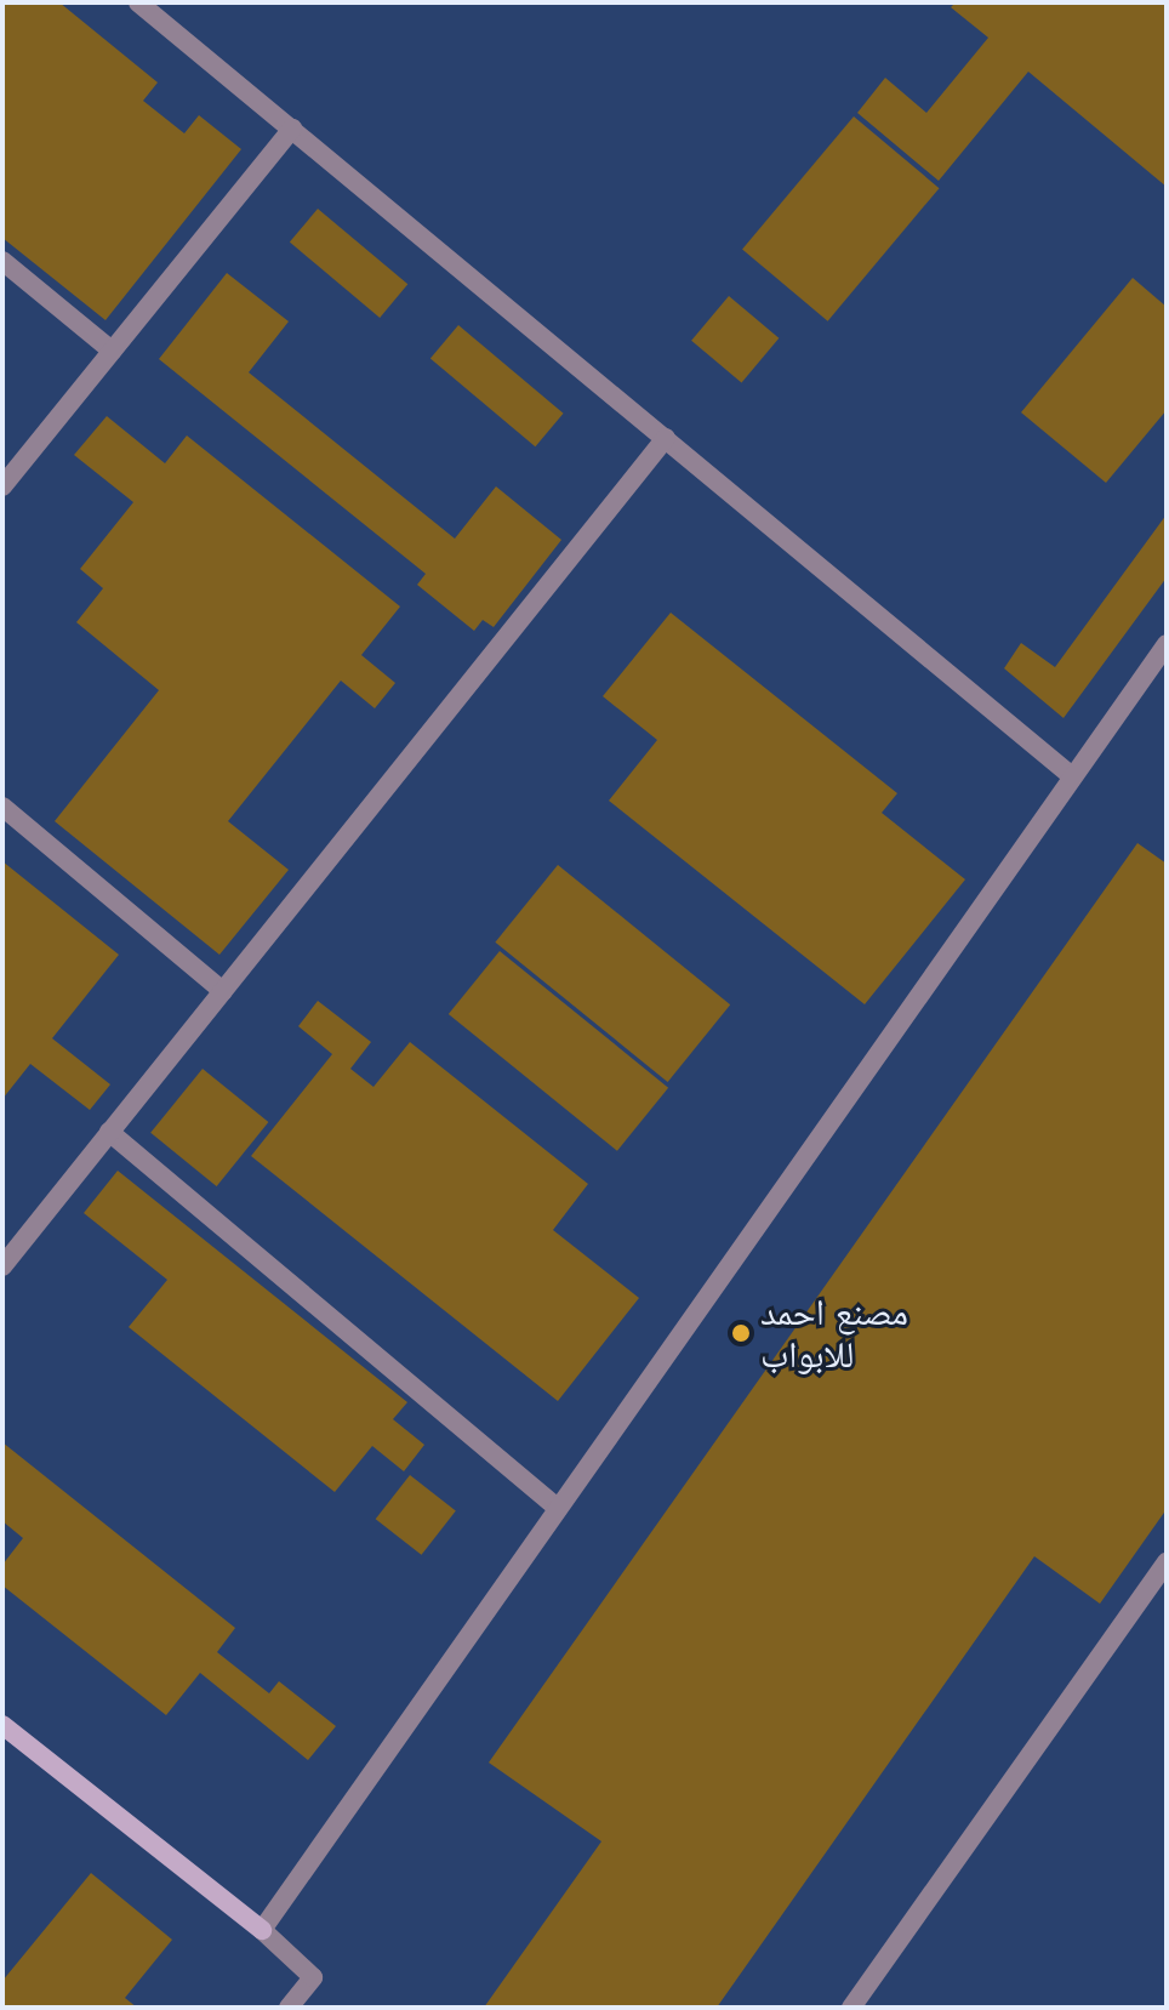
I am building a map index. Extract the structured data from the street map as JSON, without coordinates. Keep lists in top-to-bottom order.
{
  "places": ["مصنع احمد للابواب"]
}
